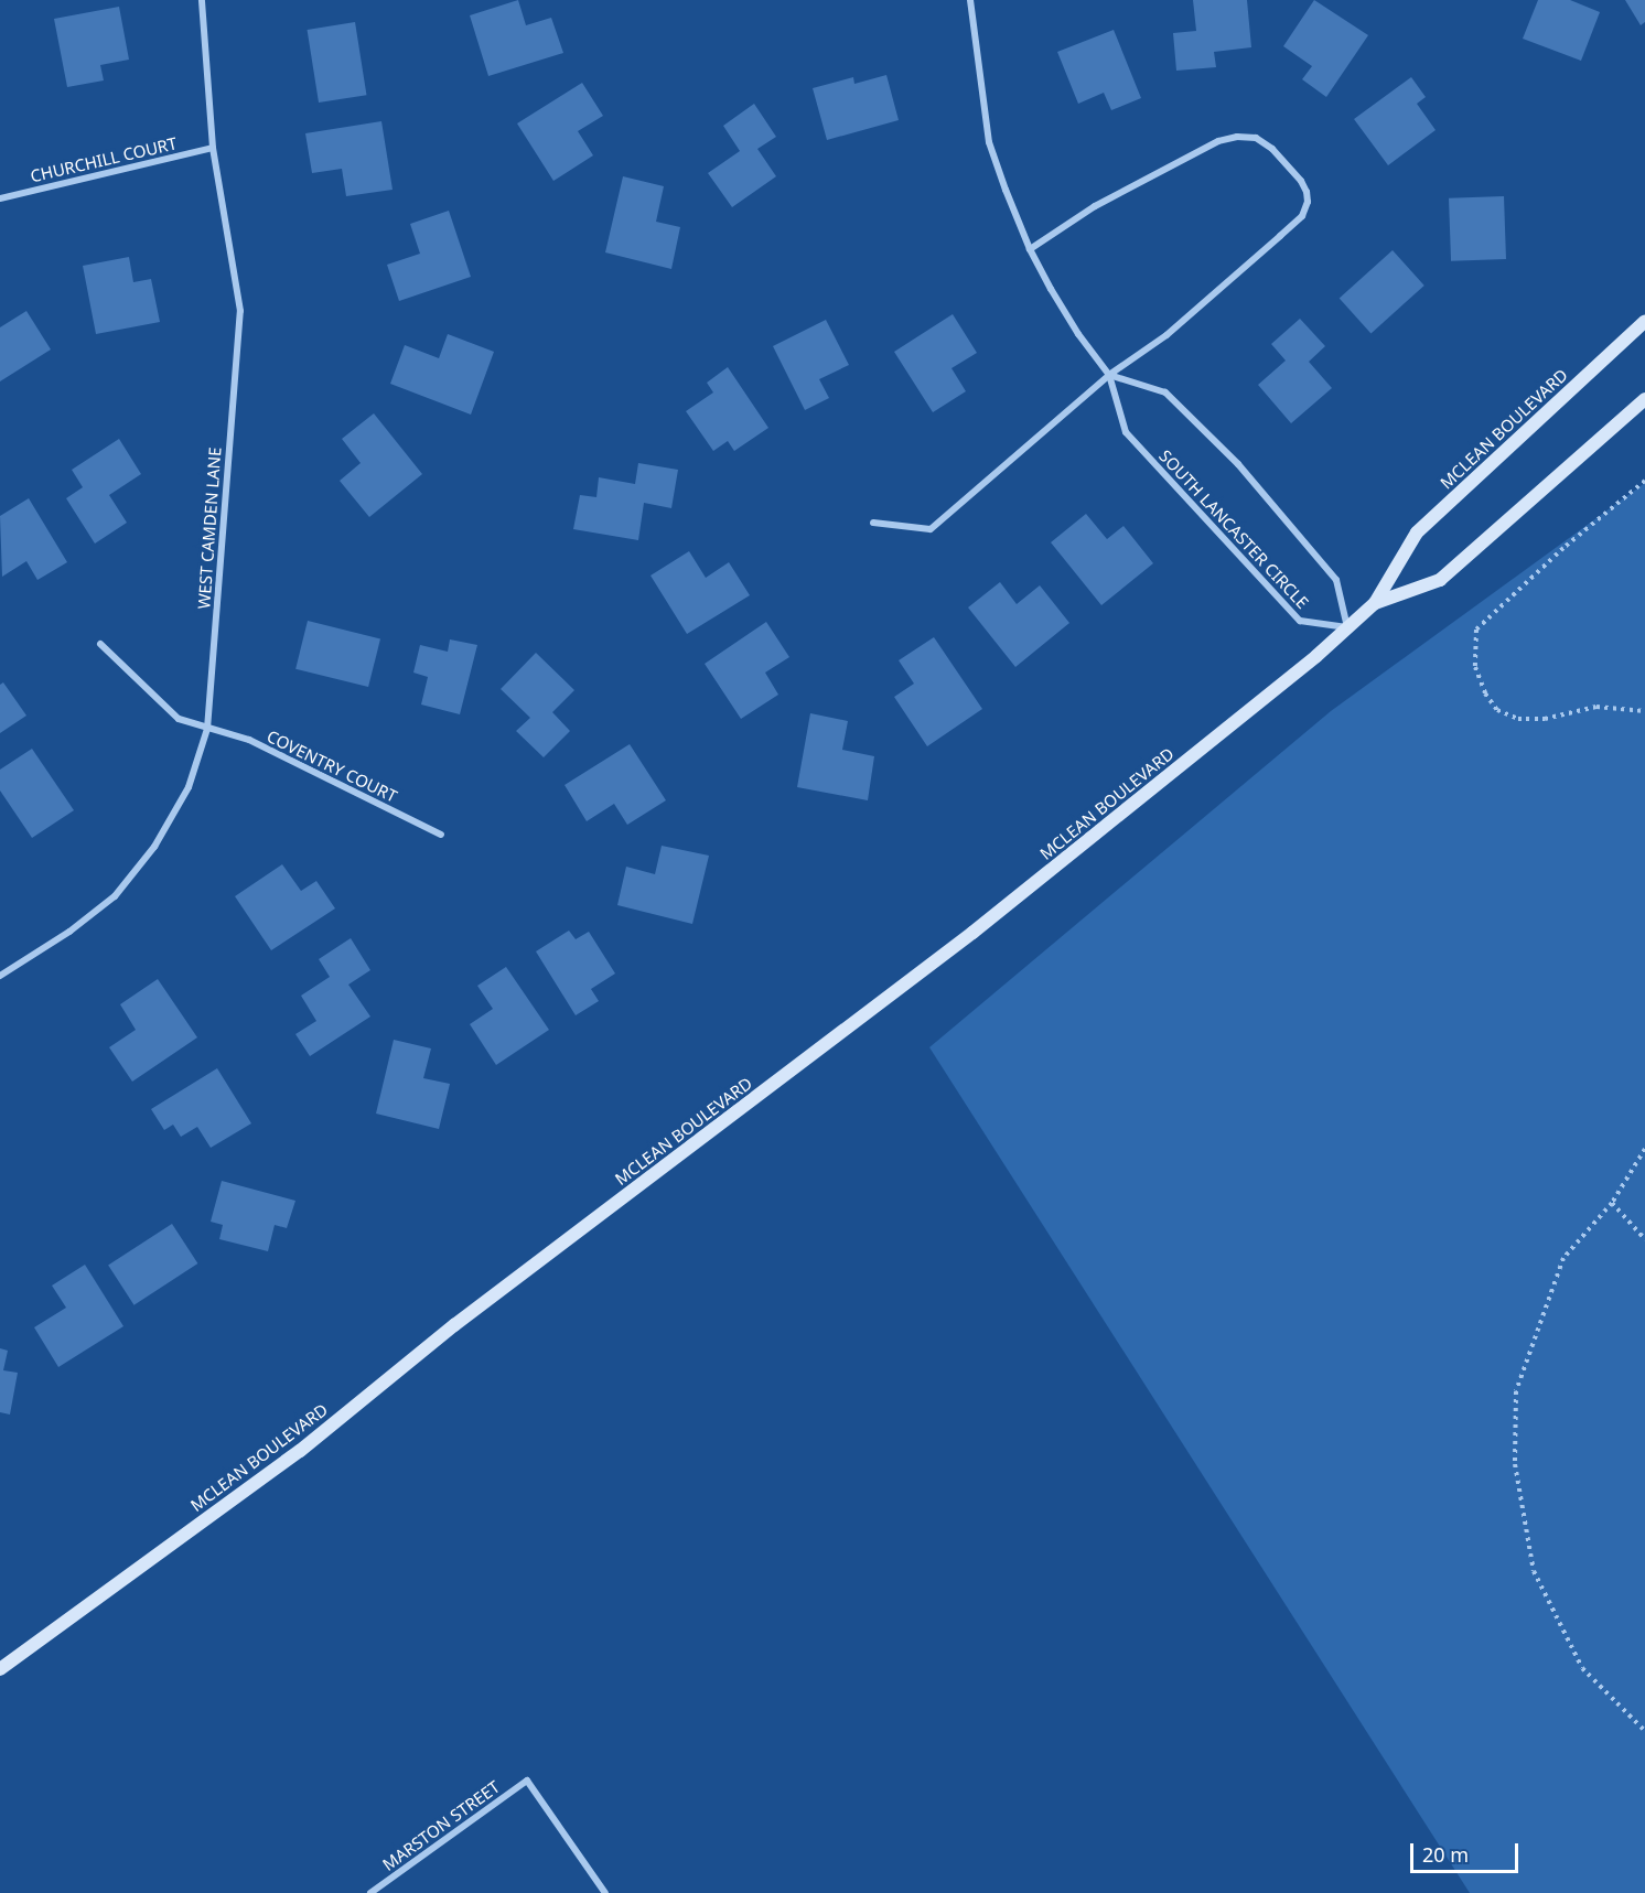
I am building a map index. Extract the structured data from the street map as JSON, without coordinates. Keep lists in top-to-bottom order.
{
  "streets": {
    "main road": ["MCLEAN BOULEVARD"],
    "street": [
      "CHURCHILL COURT",
      "WEST CAMDEN LANE",
      "SOUTH LANCASTER CIRCLE",
      "COVENTRY COURT",
      "MARSTON STREET"
    ]
  },
  "crossings": [
    ["CHURCHILL COURT", "WEST CAMDEN LANE"],
    ["MCLEAN BOULEVARD", "SOUTH LANCASTER CIRCLE"],
    ["WEST CAMDEN LANE", "COVENTRY COURT"]
  ],
  "scale_bar": "20 m"
}
